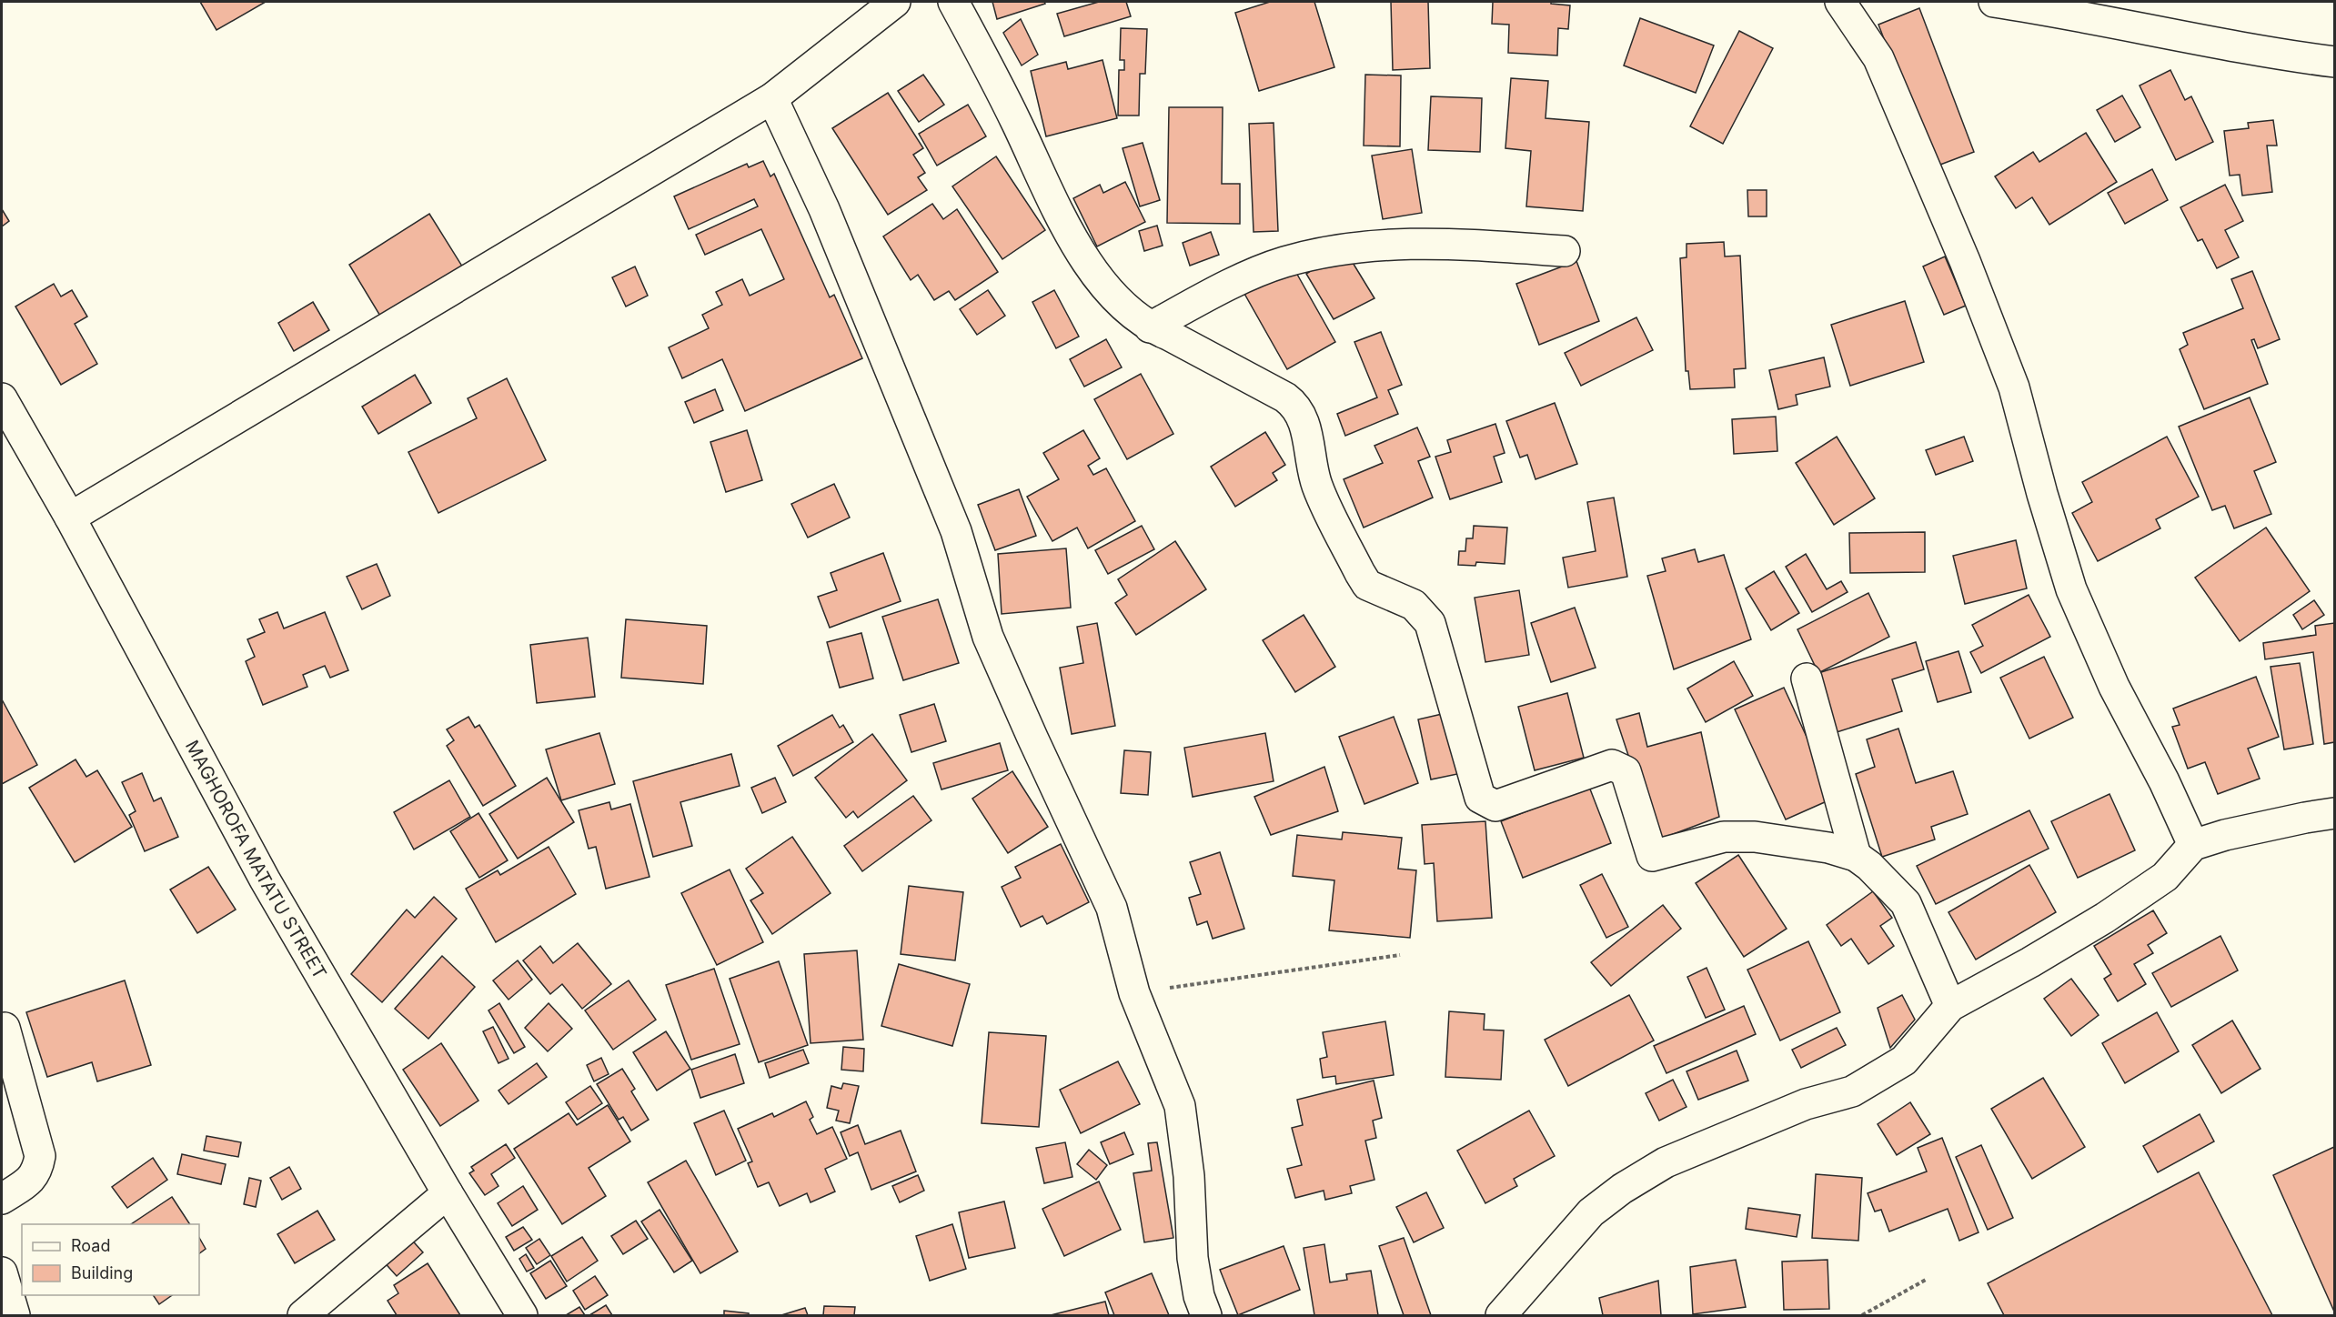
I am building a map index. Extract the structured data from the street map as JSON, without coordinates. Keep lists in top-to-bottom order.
{
  "streets": {
    "street": ["MAGHOROFA MATATU STREET"]
  },
  "legend": ["Road", "Building"]
}
